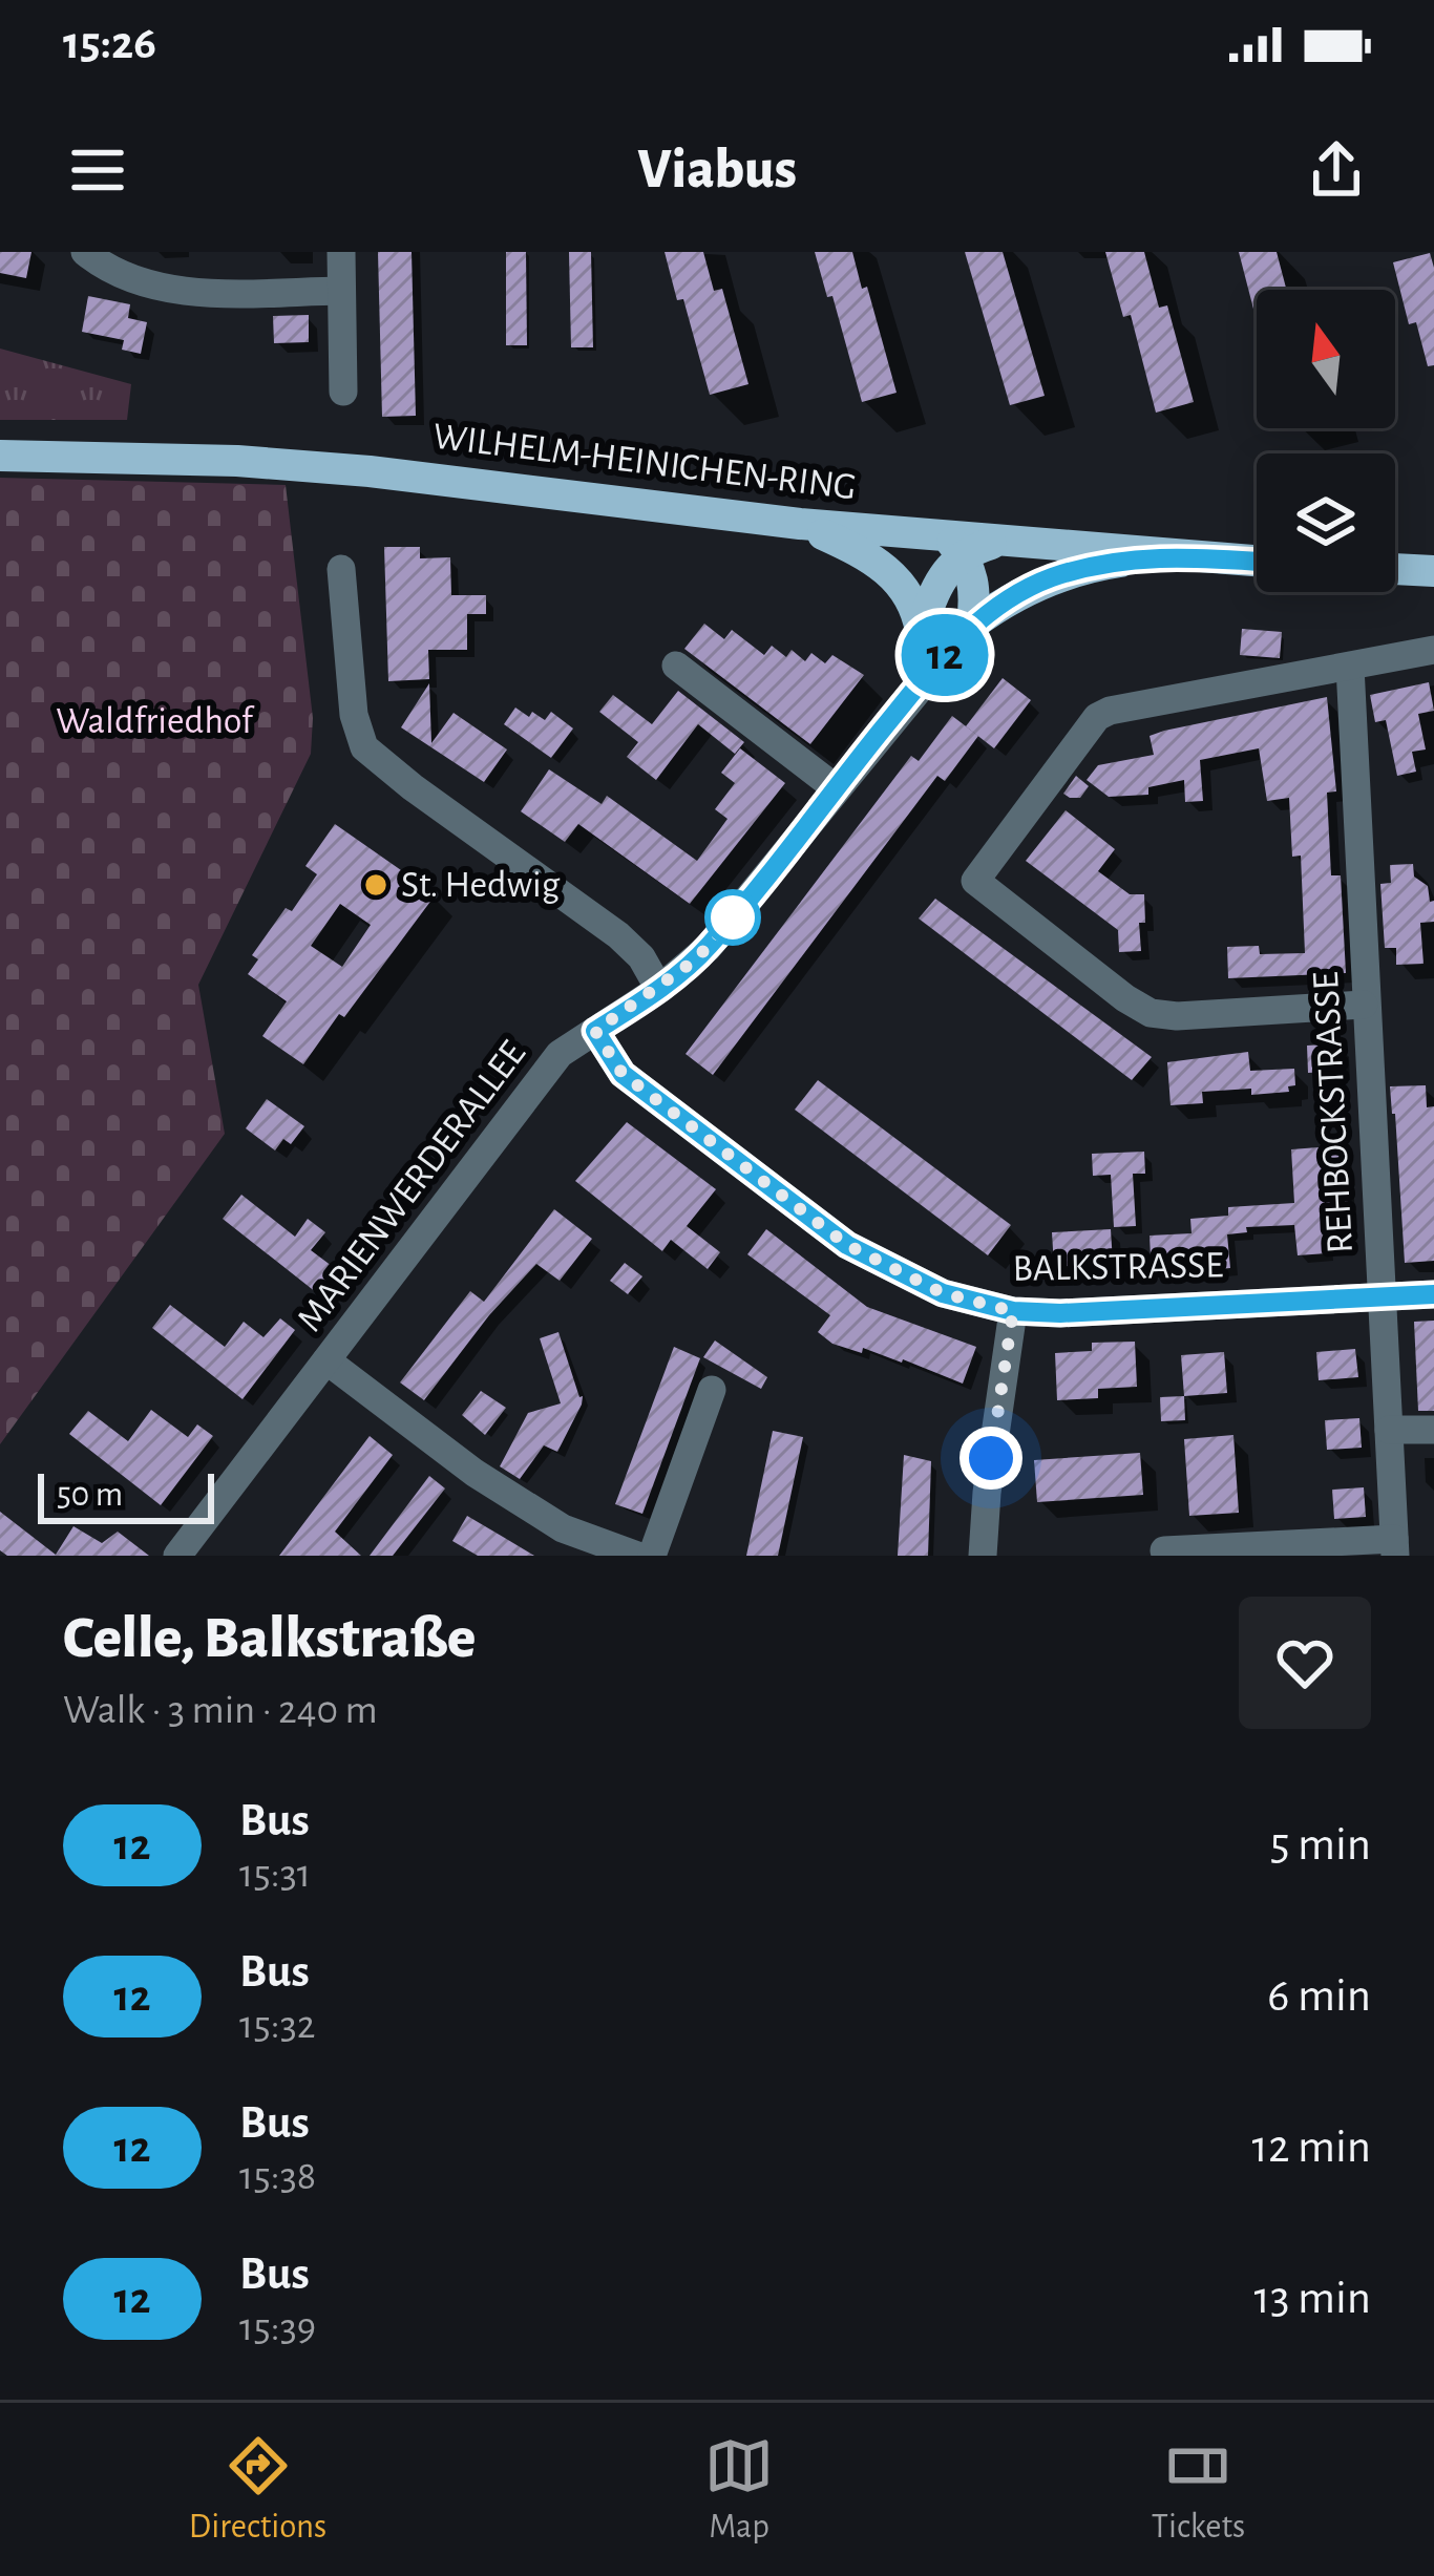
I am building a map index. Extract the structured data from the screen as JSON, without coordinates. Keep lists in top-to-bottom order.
{
  "streets": {
    "main road": ["WILHELM-HEINICHEN-RING"],
    "street": ["REHBOCKSTRASSE", "MARIENWERDERALLEE", "BALKSTRASSE"]
  },
  "crossings": [
    ["REHBOCKSTRASSE", "BALKSTRASSE"],
    ["MARIENWERDERALLEE", "BALKSTRASSE"]
  ],
  "parks": ["Waldfriedhof"],
  "places": ["St. Hedwig"],
  "lines": ["bus line 12"],
  "scale_bar": "50 m",
  "north": "top",
  "page": {
    "status": "15:26",
    "header": "Viabus",
    "on_map": "12",
    "scale": "50 m",
    "heading": ["Celle, Balkstraße", "Walk · 3 min · 240 m"],
    "list": [
      {
        "mark": "12",
        "name": "Bus",
        "note": "15:31",
        "value": "5 min"
      },
      {
        "mark": "12",
        "name": "Bus",
        "note": "15:32",
        "value": "6 min"
      },
      {
        "mark": "12",
        "name": "Bus",
        "note": "15:38",
        "value": "12 min"
      },
      {
        "mark": "12",
        "name": "Bus",
        "note": "15:39",
        "value": "13 min"
      }
    ],
    "tabs": ["Directions", "Map", "Tickets"]
  }
}
